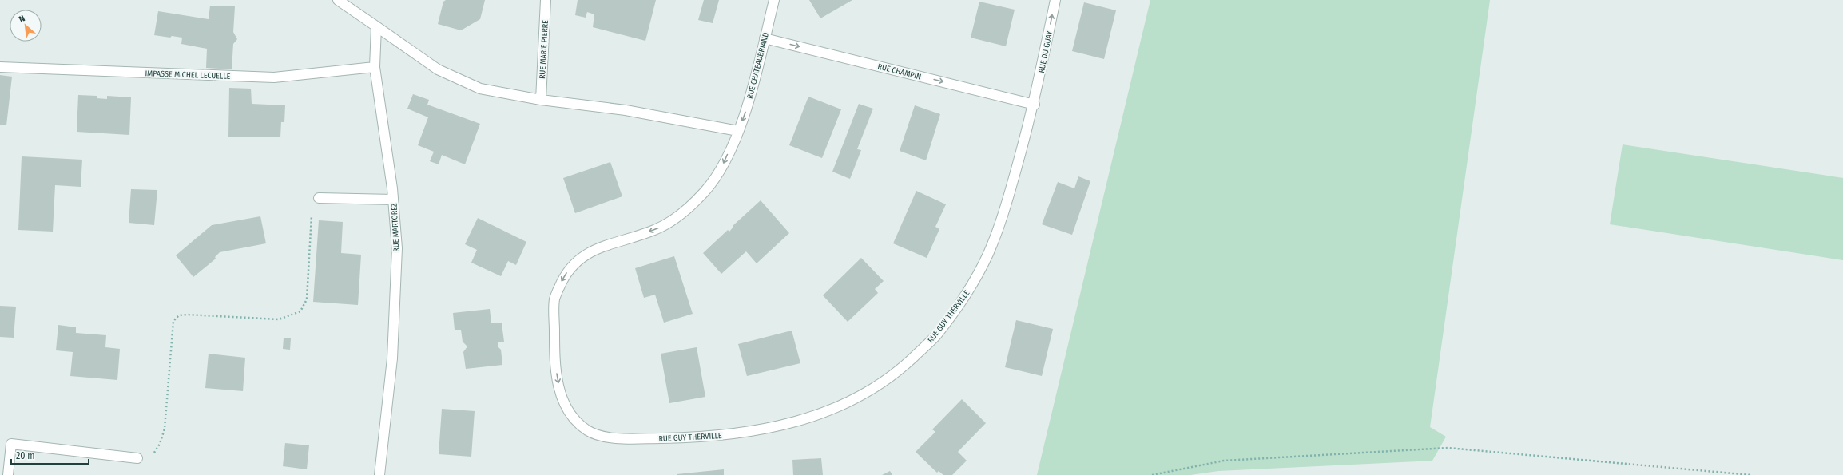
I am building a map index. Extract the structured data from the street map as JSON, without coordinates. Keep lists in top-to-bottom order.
{
  "streets": {
    "street": [
      "RUE MARIE PIERRE",
      "RUE DU GUAY",
      "RUE CHATEAUBRIAND",
      "RUE CHAMPIN",
      "IMPASSE MICHEL LECUELLE",
      "RUE MARTOREZ",
      "RUE GUY THERVILLE"
    ]
  },
  "crossings": [
    ["RUE DU GUAY", "RUE CHAMPIN"],
    ["RUE DU GUAY", "RUE GUY THERVILLE"],
    ["RUE CHATEAUBRIAND", "RUE CHAMPIN"],
    ["RUE CHATEAUBRIAND", "RUE GUY THERVILLE"],
    ["RUE CHAMPIN", "RUE GUY THERVILLE"],
    ["IMPASSE MICHEL LECUELLE", "RUE MARTOREZ"]
  ],
  "one_way": ["RUE DU GUAY", "RUE CHATEAUBRIAND", "RUE CHAMPIN"],
  "scale_bar": "20 m",
  "north": "top left"
}
